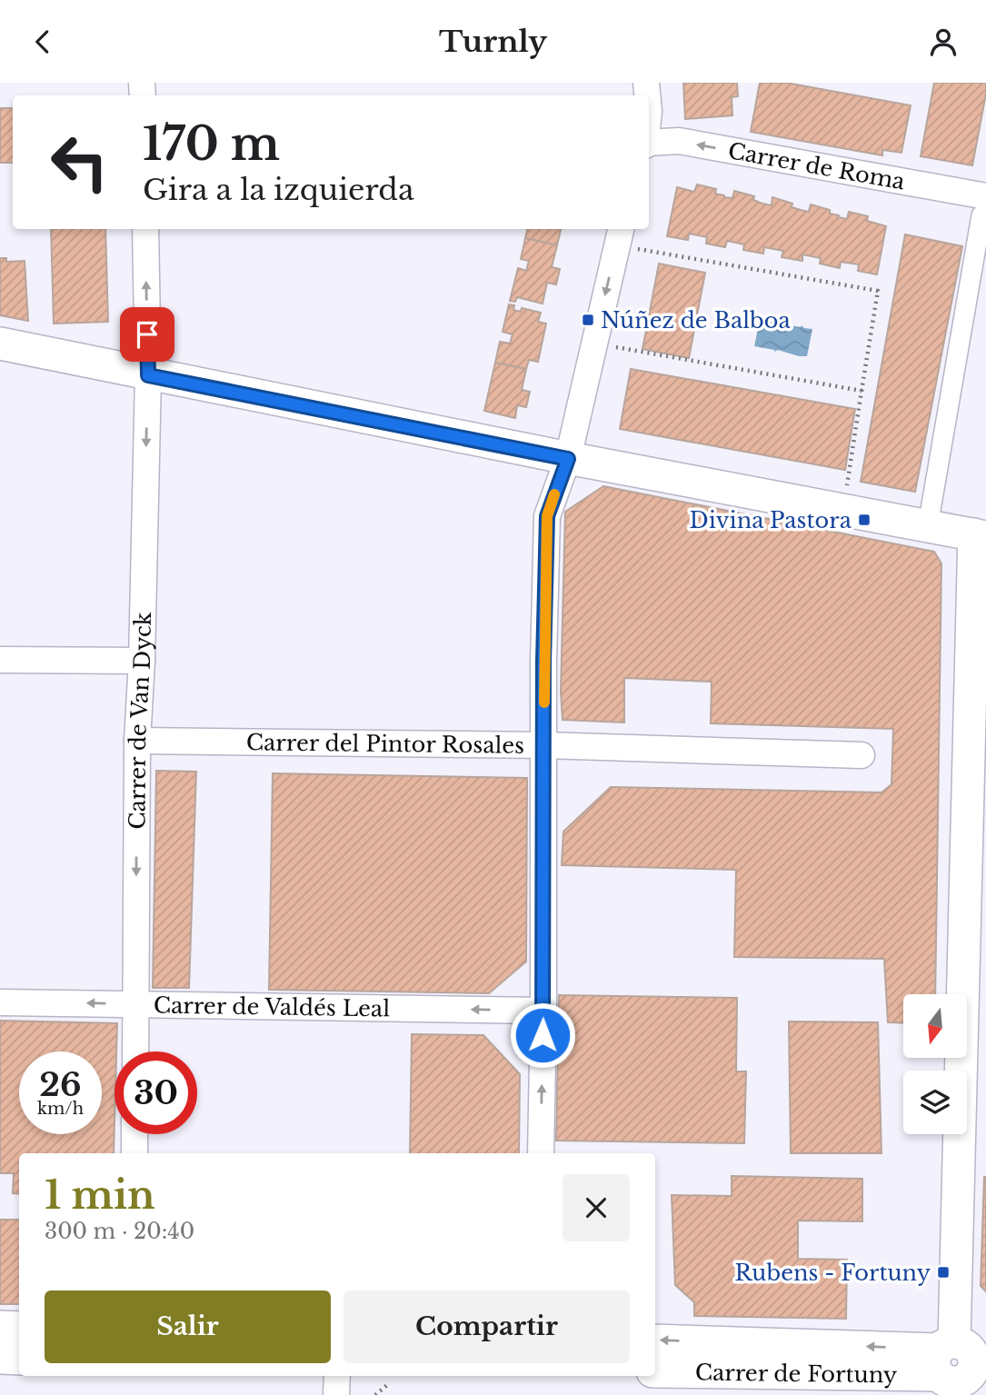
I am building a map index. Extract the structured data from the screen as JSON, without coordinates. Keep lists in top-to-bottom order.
{
  "streets": {
    "street": [
      "Carrer de Roma",
      "Carrer de Van Dyck",
      "Carrer del Pintor Rosales",
      "Carrer de Valdés Leal",
      "Carrer de Fortuny"
    ]
  },
  "crossings": [
    ["Carrer de Van Dyck", "Carrer del Pintor Rosales"],
    ["Carrer de Van Dyck", "Carrer de Valdés Leal"]
  ],
  "one_way": ["Carrer de Roma", "Carrer de Valdés Leal"],
  "places": {
    "transit": ["Núñez de Balboa", "Divina Pastora", "Rubens - Fortuny"]
  },
  "north": "bottom",
  "page": {
    "header": "Turnly",
    "turn": ["170 m", "Gira a la izquierda"],
    "speed": "26 km/h",
    "limit": "30",
    "heading": ["1 min", "300 m · 20:40"],
    "buttons": ["Salir", "Compartir"]
  }
}
